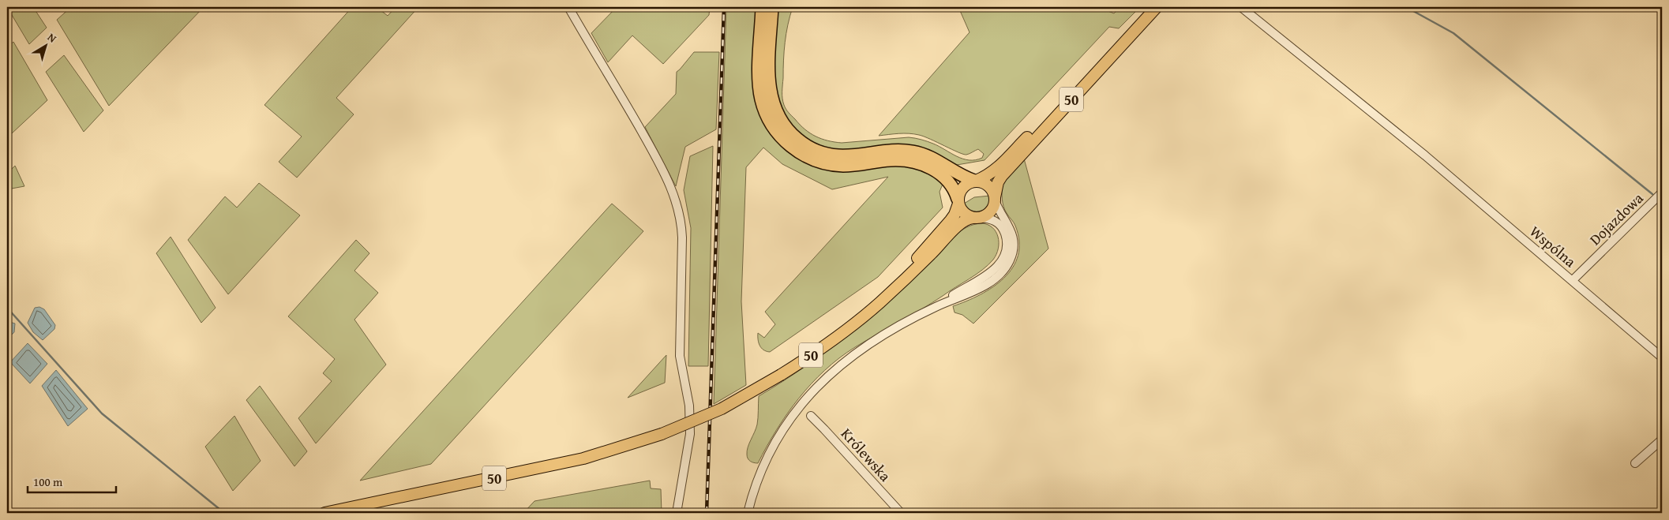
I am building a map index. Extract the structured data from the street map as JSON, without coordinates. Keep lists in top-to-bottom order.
{
  "streets": {
    "main road": ["50"],
    "street": ["Dojazdowa", "Wspólna", "Królewska"]
  },
  "crossings": [
    ["Dojazdowa", "Wspólna"]
  ],
  "scale_bar": "100 m",
  "north": "top right"
}
